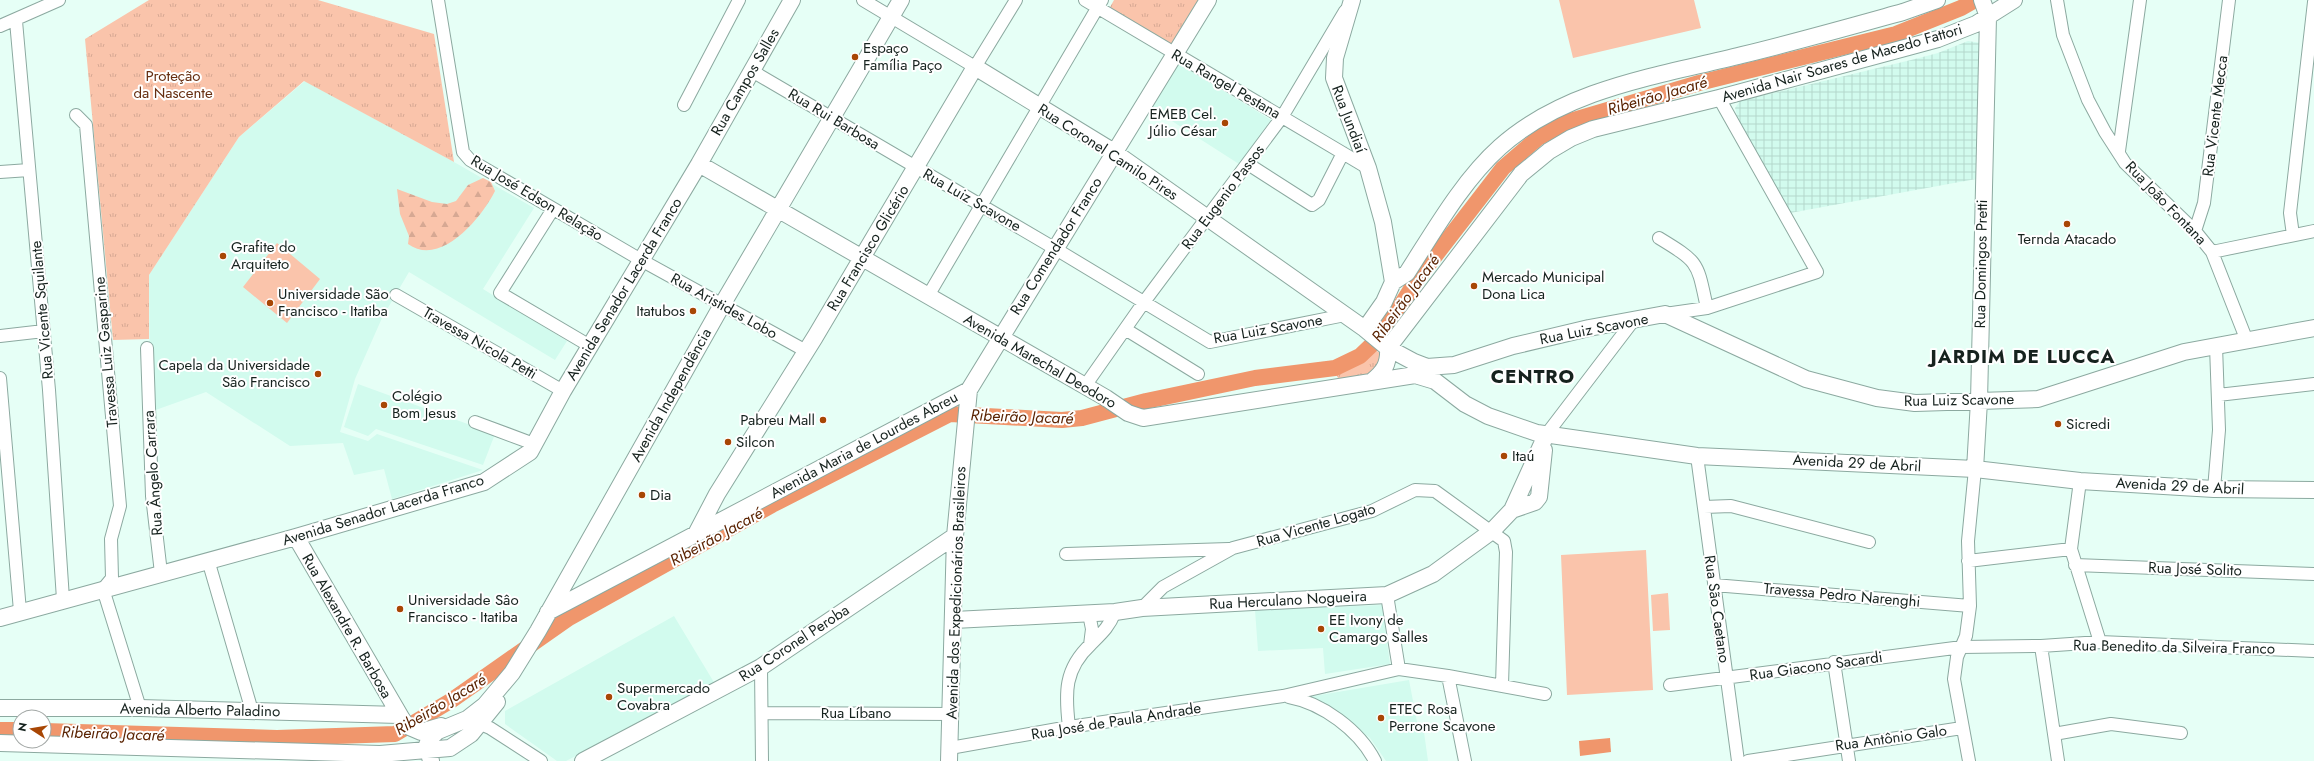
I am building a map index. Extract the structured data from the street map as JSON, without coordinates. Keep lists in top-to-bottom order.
{
  "streets": {
    "main road": [
      "Avenida Nair Soares de Macedo Fattori",
      "Rua Campos Salles",
      "Rua Jundiaí",
      "Rua Coronel Camilo Pires",
      "Rua Luiz Scavone",
      "Rua Comendador Franco",
      "Rua Francisco Glicério",
      "Rua Domingos Pretti",
      "Avenida Senador Lacerda Franco",
      "Avenida Marechal Deodoro",
      "Avenida Independência",
      "Avenida Maria de Lourdes Abreu",
      "Avenida 29 de Abril",
      "Avenida dos Expedicionários Brasileiros",
      "Rua Herculano Nogueira",
      "Rua Alexandre R. Barbosa",
      "Rua Coronel Peroba",
      "Avenida Alberto Paladino"
    ],
    "street": [
      "Rua Rangel Pestana",
      "Rua Vicente Mecca",
      "Rua Rui Barbosa",
      "Rua Eugenio Passos",
      "Rua José Edson Relação",
      "Rua João Fontana",
      "Rua Aristides Lobo",
      "Rua Vicente Squilante",
      "Travessa Nicola Petti",
      "Travessa Luiz Gasparine",
      "Rua Ângelo Carrara",
      "Rua Vicente Logato",
      "Rua José Solito",
      "Travessa Pedro Narenghi",
      "Rua São Caetano",
      "Rua Benedito da Silveira Franco",
      "Rua Giacono Sacardi",
      "Rua Líbano",
      "Rua José de Paula Andrade",
      "Rua Antônio Galo"
    ]
  },
  "crossings": [
    ["Avenida Nair Soares de Macedo Fattori", "Rua Luiz Scavone"],
    ["Avenida Nair Soares de Macedo Fattori", "Rua Domingos Pretti"],
    ["Rua Campos Salles", "Rua Rui Barbosa"],
    ["Rua Campos Salles", "Avenida Senador Lacerda Franco"],
    ["Rua Campos Salles", "Avenida Marechal Deodoro"],
    ["Rua Rangel Pestana", "Rua Jundiaí"],
    ["Rua Rangel Pestana", "Rua Eugenio Passos"],
    ["Rua Rangel Pestana", "Rua Comendador Franco"],
    ["Rua Vicente Mecca", "Rua João Fontana"],
    ["Rua Rui Barbosa", "Rua Luiz Scavone"],
    ["Rua Rui Barbosa", "Rua Francisco Glicério"],
    ["Rua Rui Barbosa", "Avenida Independência"],
    ["Rua Jundiaí", "Rua Eugenio Passos"],
    ["Rua Coronel Camilo Pires", "Rua Eugenio Passos"],
    ["Rua Coronel Camilo Pires", "Rua Luiz Scavone"],
    ["Rua Coronel Camilo Pires", "Rua Comendador Franco"],
    ["Rua Coronel Camilo Pires", "Rua Francisco Glicério"],
    ["Rua Coronel Camilo Pires", "Avenida Independência"],
    ["Rua Eugenio Passos", "Rua Luiz Scavone"],
    ["Rua Eugenio Passos", "Avenida Marechal Deodoro"],
    ["Rua José Edson Relação", "Avenida Senador Lacerda Franco"],
    ["Rua José Edson Relação", "Rua Aristides Lobo"],
    ["Rua Luiz Scavone", "Rua João Fontana"],
    ["Rua Luiz Scavone", "Rua Comendador Franco"],
    ["Rua Luiz Scavone", "Rua Francisco Glicério"],
    ["Rua Luiz Scavone", "Rua Domingos Pretti"],
    ["Rua Comendador Franco", "Avenida Marechal Deodoro"],
    ["Rua Comendador Franco", "Avenida Maria de Lourdes Abreu"],
    ["Rua Comendador Franco", "Avenida dos Expedicionários Brasileiros"],
    ["Rua Francisco Glicério", "Rua Aristides Lobo"],
    ["Rua Francisco Glicério", "Avenida Marechal Deodoro"],
    ["Rua Francisco Glicério", "Avenida Maria de Lourdes Abreu"],
    ["Rua Domingos Pretti", "Avenida 29 de Abril"],
    ["Rua Domingos Pretti", "Travessa Pedro Narenghi"],
    ["Rua Domingos Pretti", "Rua Benedito da Silveira Franco"],
    ["Rua Domingos Pretti", "Rua Giacono Sacardi"],
    ["Rua Domingos Pretti", "Rua Antônio Galo"],
    ["Avenida Senador Lacerda Franco", "Rua Aristides Lobo"],
    ["Avenida Senador Lacerda Franco", "Rua Vicente Squilante"],
    ["Avenida Senador Lacerda Franco", "Travessa Nicola Petti"],
    ["Avenida Senador Lacerda Franco", "Travessa Luiz Gasparine"],
    ["Avenida Senador Lacerda Franco", "Avenida Marechal Deodoro"],
    ["Avenida Senador Lacerda Franco", "Rua Ângelo Carrara"],
    ["Avenida Senador Lacerda Franco", "Rua Alexandre R. Barbosa"],
    ["Rua Aristides Lobo", "Avenida Independência"],
    ["Avenida Marechal Deodoro", "Avenida Independência"],
    ["Avenida Marechal Deodoro", "Avenida 29 de Abril"],
    ["Avenida Independência", "Avenida Maria de Lourdes Abreu"],
    ["Avenida Independência", "Rua Alexandre R. Barbosa"],
    ["Avenida Maria de Lourdes Abreu", "Avenida dos Expedicionários Brasileiros"],
    ["Avenida 29 de Abril", "Rua Herculano Nogueira"],
    ["Avenida 29 de Abril", "Rua São Caetano"],
    ["Rua Vicente Logato", "Rua Herculano Nogueira"],
    ["Avenida dos Expedicionários Brasileiros", "Rua Herculano Nogueira"],
    ["Avenida dos Expedicionários Brasileiros", "Rua Coronel Peroba"],
    ["Avenida dos Expedicionários Brasileiros", "Rua Líbano"],
    ["Avenida dos Expedicionários Brasileiros", "Rua José de Paula Andrade"],
    ["Travessa Pedro Narenghi", "Rua São Caetano"],
    ["Rua São Caetano", "Rua Giacono Sacardi"],
    ["Rua Alexandre R. Barbosa", "Avenida Alberto Paladino"],
    ["Rua Benedito da Silveira Franco", "Rua Giacono Sacardi"]
  ],
  "districts": ["JARDIM DE LUCCA", "CENTRO"],
  "water": ["Ribeirão Jacaré"],
  "parks": ["Proteção da Nascente"],
  "places": [
    "Espaço Família Paço",
    "EMEB Cel. Júlio César",
    "Ternda Atacado",
    "Grafite do Arquiteto",
    "Mercado Municipal Dona Lica",
    "Universidade São Francisco - Itatiba",
    "Itatubos",
    "Capela da Universidade São Francisco",
    "Colégio Bom Jesus",
    "Pabreu Mall",
    "Sicredi",
    "Silcon",
    "Itaú",
    "Dia",
    "Universidade Sâo Francisco - Itatiba",
    "EE Ivony de Camargo Salles",
    "Supermercado Covabra",
    "ETEC Rosa Perrone Scavone"
  ],
  "north": "left"
}
